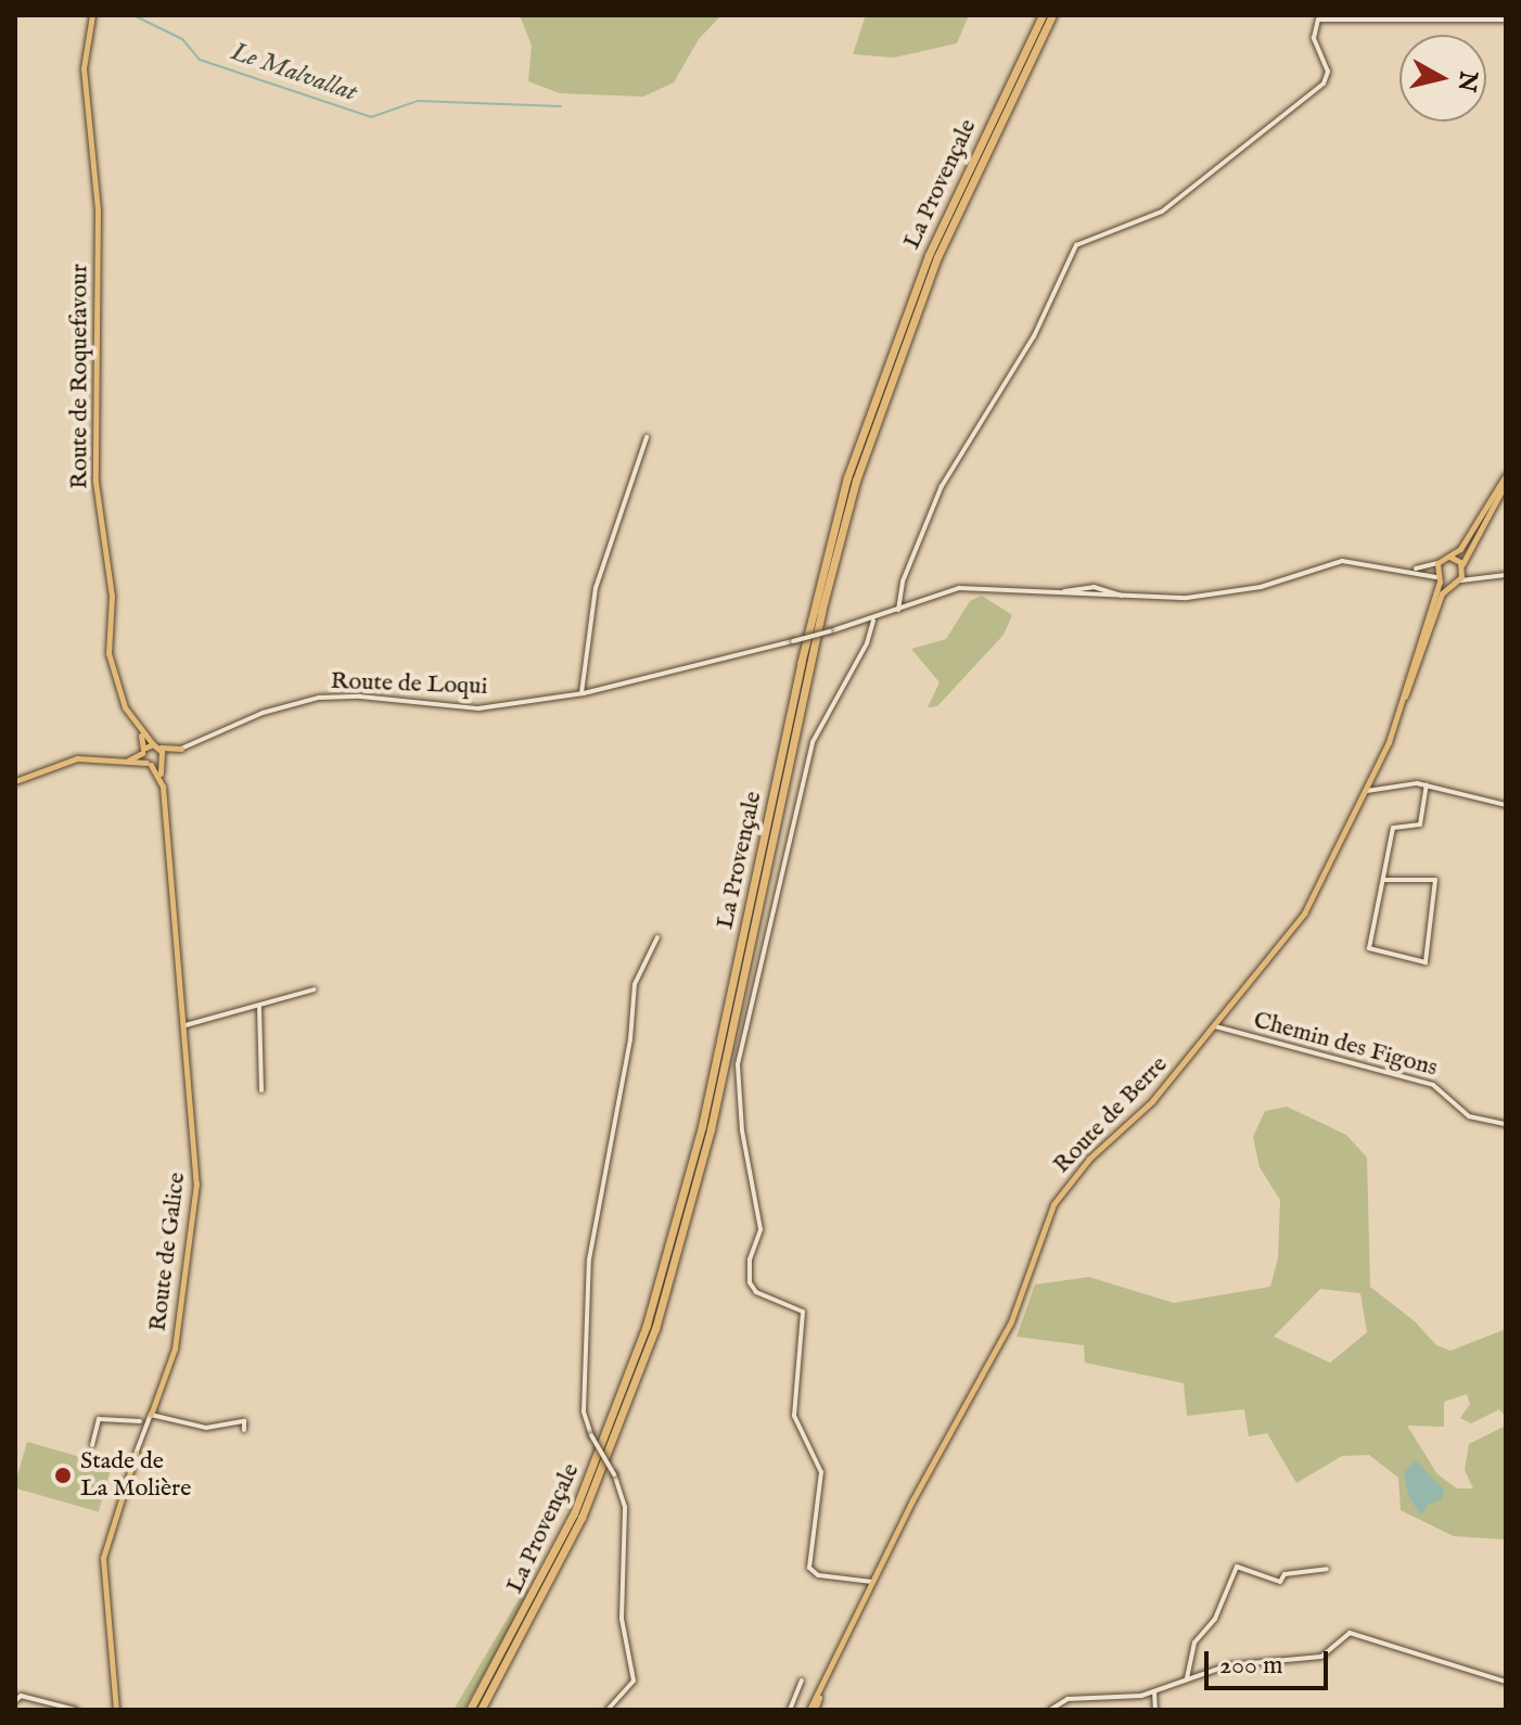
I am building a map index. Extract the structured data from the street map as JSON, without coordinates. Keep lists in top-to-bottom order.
{
  "streets": {
    "highway": ["La Provençale"],
    "main road": ["Route de Roquefavour", "Route de Berre", "Route de Galice"],
    "street": ["Route de Loqui", "Chemin des Figons"]
  },
  "crossings": [
    ["Chemin des Figons", "Route de Berre"]
  ],
  "water": ["Le Malvallat"],
  "places": ["Stade de La Molière"],
  "scale_bar": "200 m",
  "north": "right"
}
